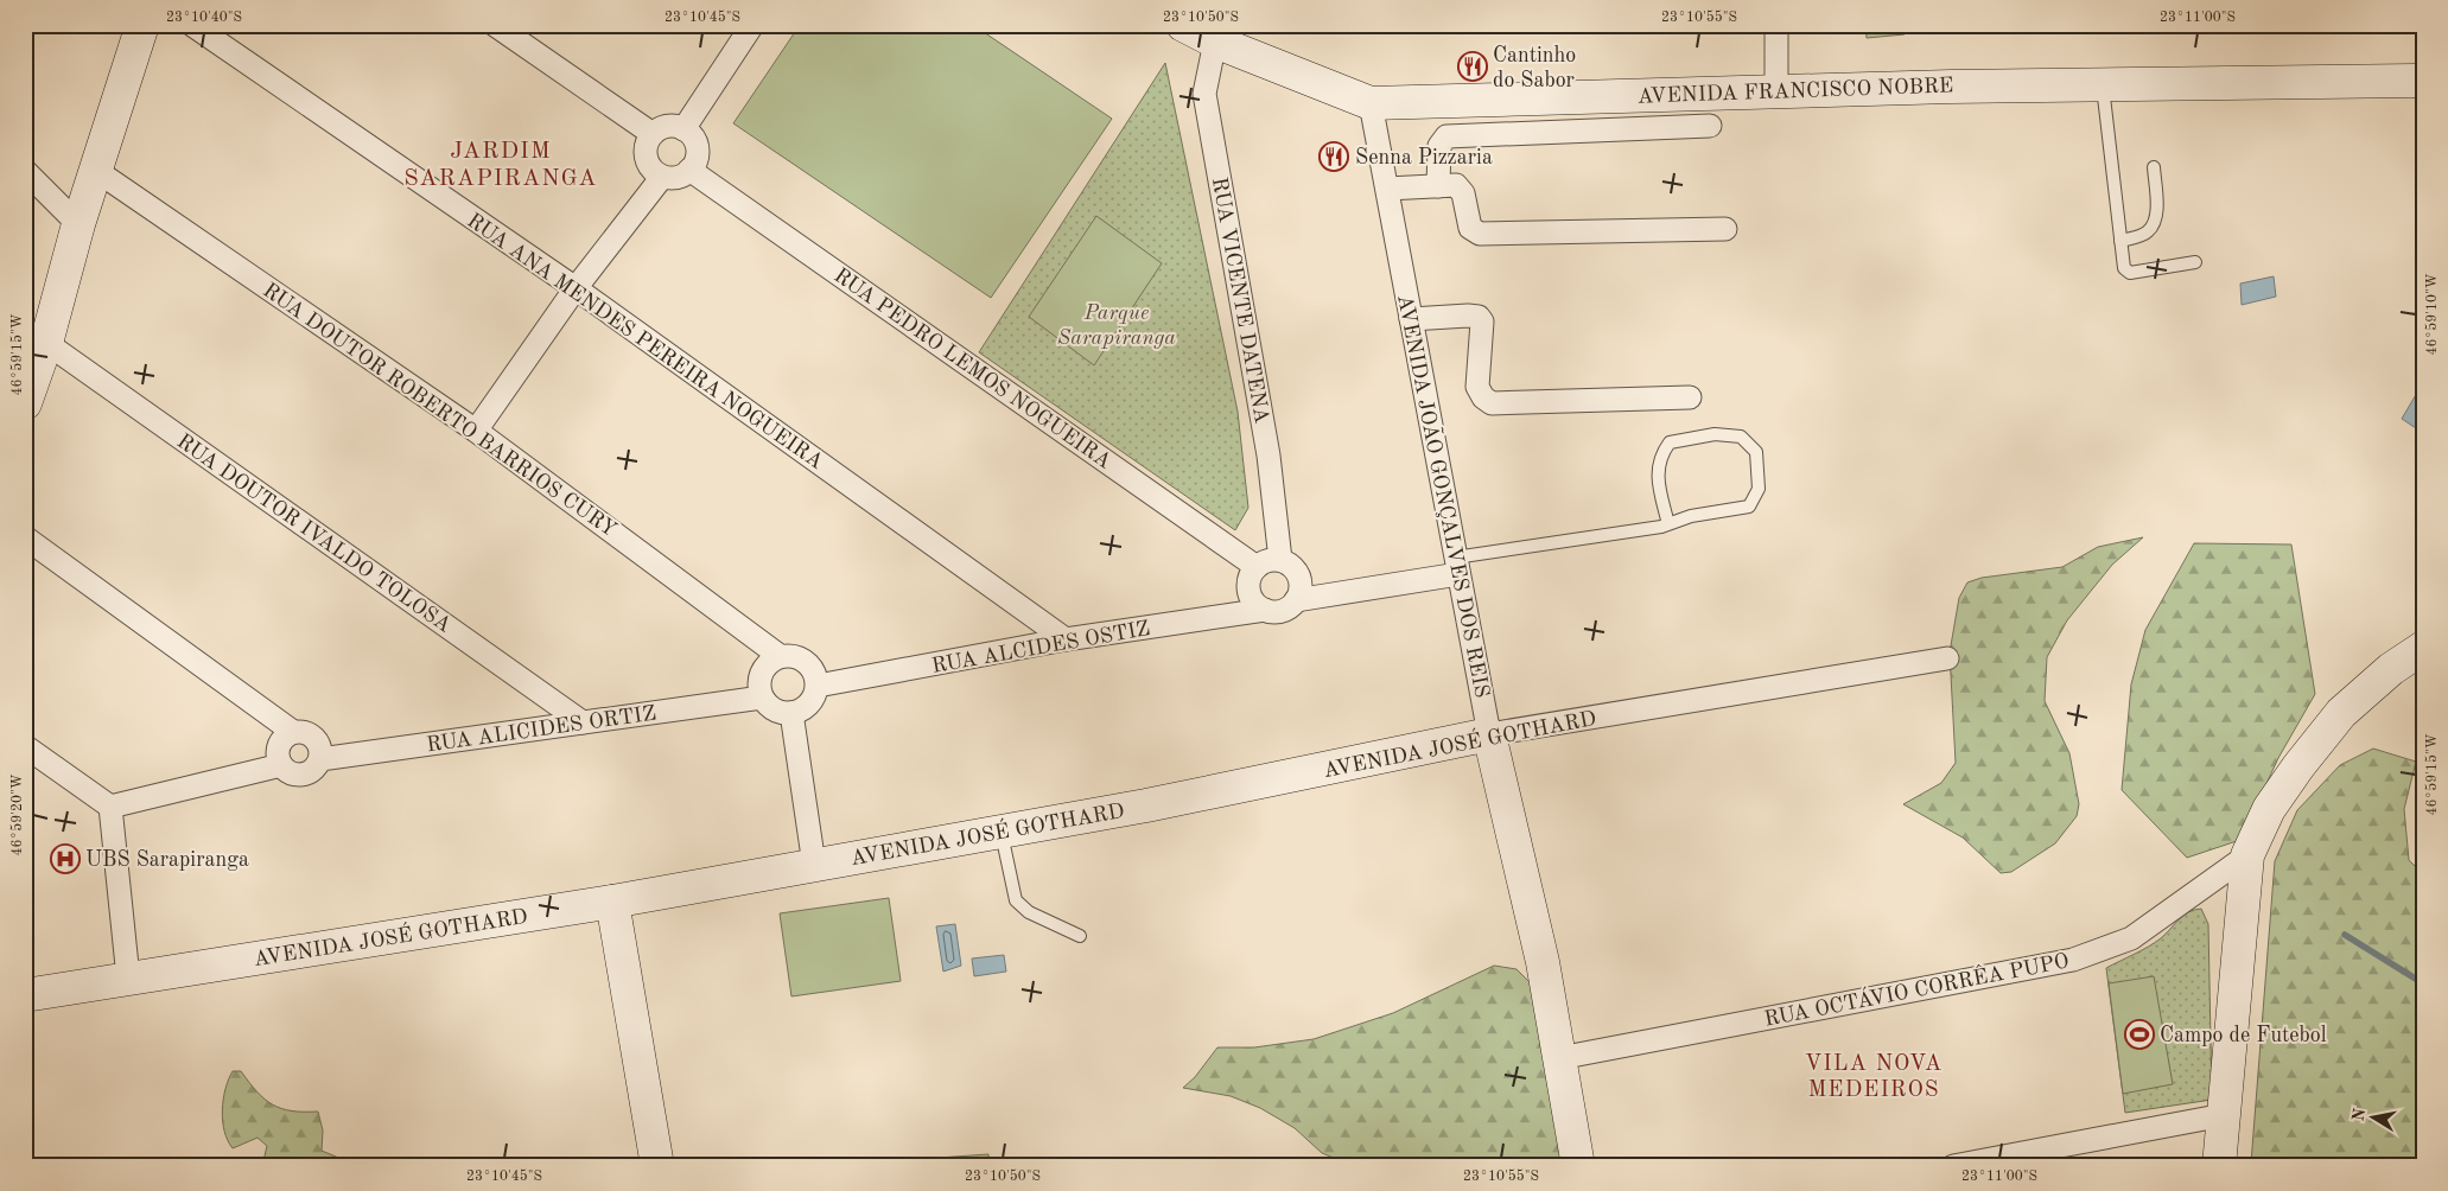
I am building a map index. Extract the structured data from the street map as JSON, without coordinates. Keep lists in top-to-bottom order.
{
  "streets": {
    "street": [
      "AVENIDA FRANCISCO NOBRE",
      "RUA VICENTE DATENA",
      "RUA ANA MENDES PEREIRA NOGUEIRA",
      "RUA PEDRO LEMOS NOGUEIRA",
      "RUA DOUTOR ROBERTO BARRIOS CURY",
      "AVENIDA JOÃO GONÇALVES DOS REIS",
      "RUA DOUTOR IVALDO TOLOSA",
      "RUA ALCIDES OSTIZ",
      "RUA ALICIDES ORTIZ",
      "AVENIDA JOSÉ GOTHARD",
      "RUA OCTÁVIO CORRÊA PUPO"
    ]
  },
  "crossings": [
    ["AVENIDA FRANCISCO NOBRE", "RUA VICENTE DATENA"],
    ["AVENIDA FRANCISCO NOBRE", "AVENIDA JOÃO GONÇALVES DOS REIS"],
    ["RUA VICENTE DATENA", "RUA PEDRO LEMOS NOGUEIRA"],
    ["RUA VICENTE DATENA", "RUA ALCIDES OSTIZ"],
    ["RUA ANA MENDES PEREIRA NOGUEIRA", "RUA ALCIDES OSTIZ"],
    ["RUA PEDRO LEMOS NOGUEIRA", "RUA ALCIDES OSTIZ"],
    ["RUA DOUTOR ROBERTO BARRIOS CURY", "RUA ALCIDES OSTIZ"],
    ["RUA DOUTOR ROBERTO BARRIOS CURY", "RUA ALICIDES ORTIZ"],
    ["AVENIDA JOÃO GONÇALVES DOS REIS", "AVENIDA JOSÉ GOTHARD"],
    ["AVENIDA JOÃO GONÇALVES DOS REIS", "RUA OCTÁVIO CORRÊA PUPO"],
    ["RUA DOUTOR IVALDO TOLOSA", "RUA ALICIDES ORTIZ"],
    ["RUA ALCIDES OSTIZ", "RUA ALICIDES ORTIZ"]
  ],
  "districts": ["JARDIM SARAPIRANGA", "VILA NOVA MEDEIROS"],
  "parks": ["Parque Sarapiranga"],
  "places": {
    "restaurant": ["Cantinho do Sabor", "Senna Pizzaria"],
    "hospital": ["UBS Sarapiranga"],
    "sports": ["Campo de Futebol"]
  },
  "north": "left",
  "coordinates": [
    "23°10'40\"S",
    "23°10'45\"S",
    "23°10'50\"S",
    "23°10'55\"S",
    "23°11'00\"S",
    "46°59'10\"W",
    "46°59'15\"W",
    "46°59'20\"W"
  ]
}
